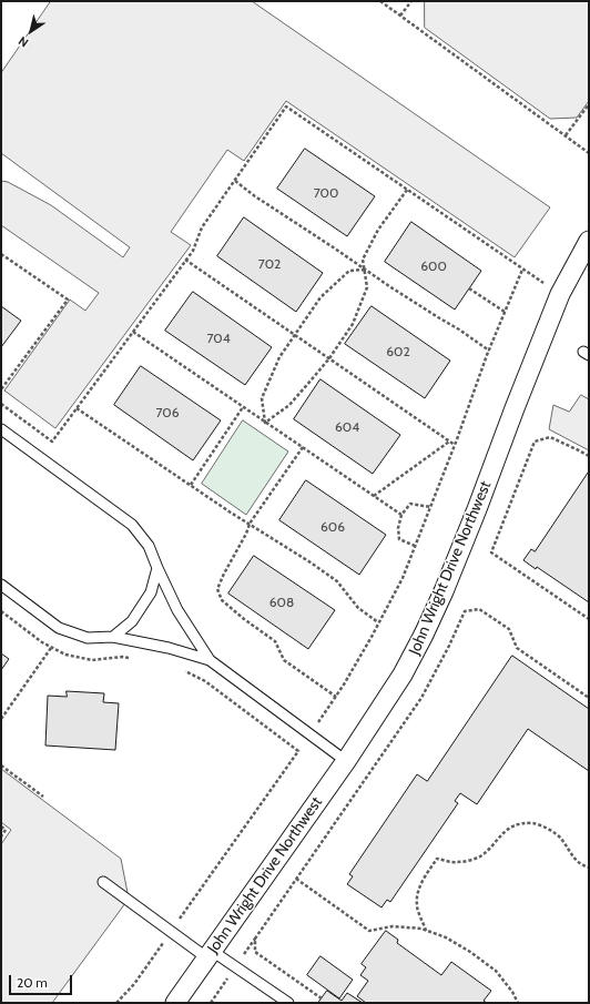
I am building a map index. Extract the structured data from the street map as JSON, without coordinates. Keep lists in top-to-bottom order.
{
  "streets": {
    "street": ["John Wright Drive Northwest"]
  },
  "house_numbers": [
    "700",
    "702",
    "600",
    "704",
    "602",
    "706",
    "604",
    "606",
    "608"
  ],
  "scale_bar": "20 m",
  "north": "bottom left"
}
